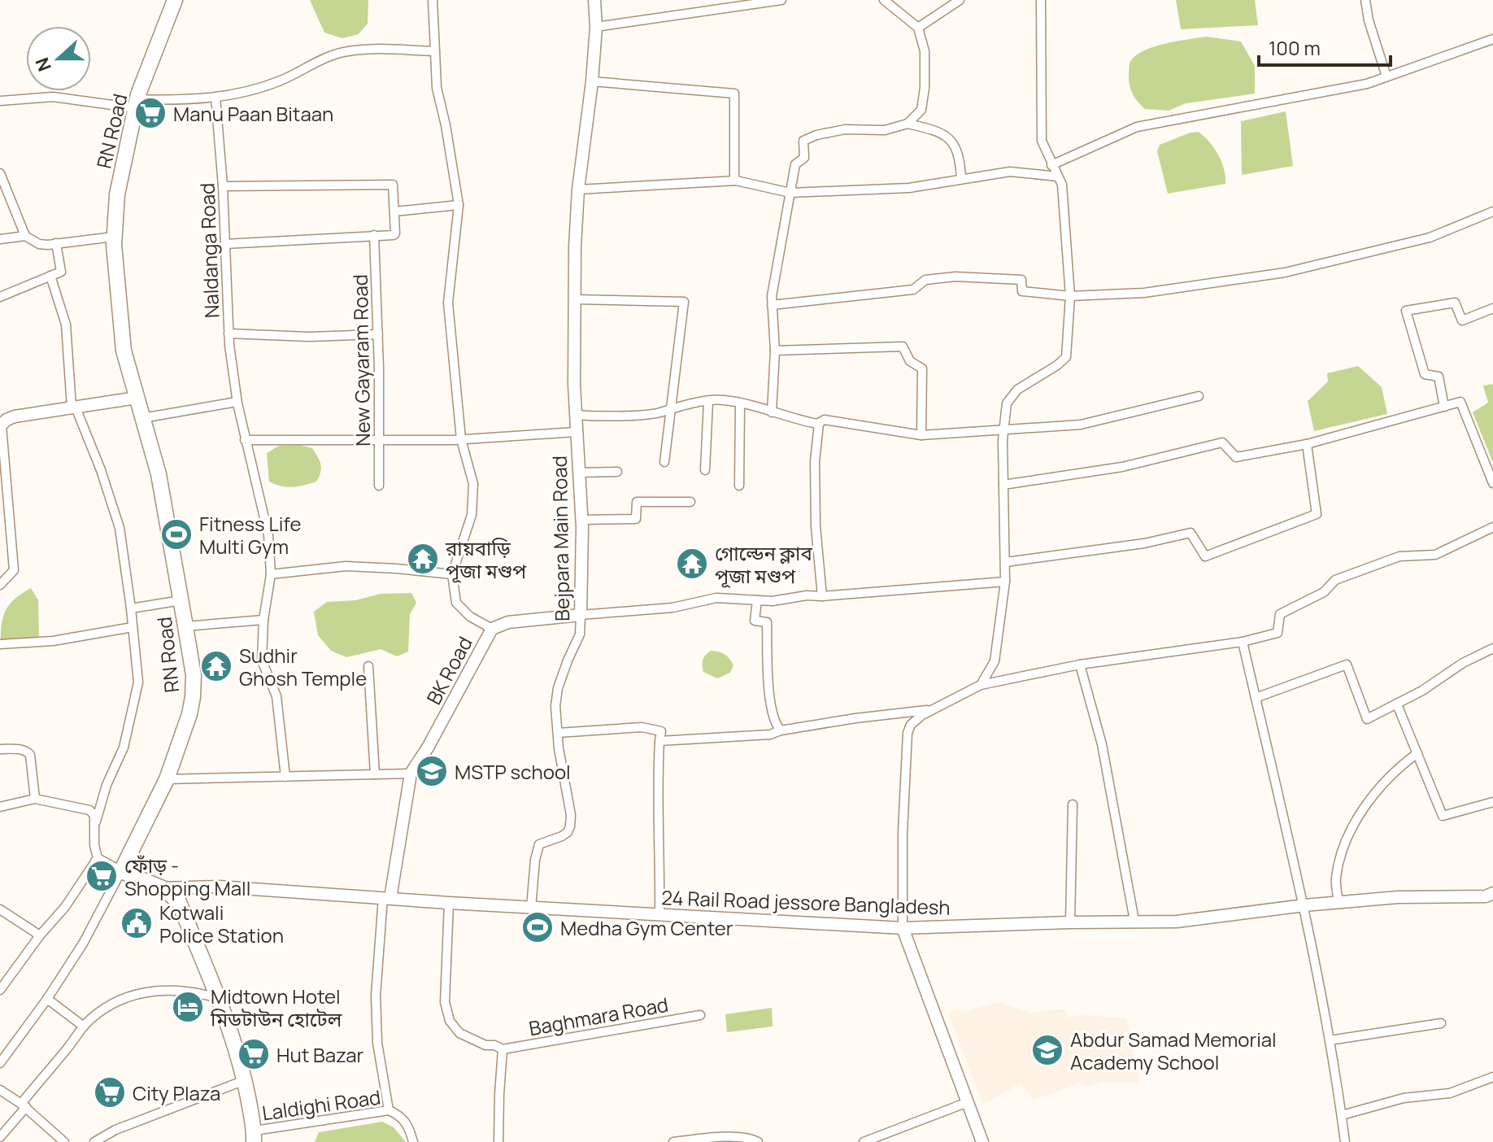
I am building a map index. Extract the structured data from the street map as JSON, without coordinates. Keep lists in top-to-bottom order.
{
  "streets": {
    "highway": ["RN Road"],
    "street": [
      "Naldanga Road",
      "New Gayaram Road",
      "Bejpara Main Road",
      "BK Road",
      "24 Rail Road jessore Bangladesh",
      "Baghmara Road",
      "Laldighi Road"
    ]
  },
  "crossings": [
    ["Bejpara Main Road", "BK Road"],
    ["Bejpara Main Road", "24 Rail Road jessore Bangladesh"],
    ["BK Road", "24 Rail Road jessore Bangladesh"]
  ],
  "places": {
    "supermarket": [
      "Manu Paan Bitaan",
      "ফোঁড় - Shopping Mall",
      "Hut Bazar",
      "City Plaza"
    ],
    "sports": ["Fitness Life Multi Gym", "Medha Gym Center"],
    "temple": ["রায়বাড়ি পূজা মণ্ডপ", "গোল্ডেন ক্লাব পূজা মণ্ডপ", "Sudhir Ghosh Temple"],
    "school or university": ["MSTP school", "Abdur Samad Memorial Academy School"],
    "public building": ["Kotwali Police Station"],
    "hotel": ["Midtown Hotel মিডটাউন হোটেল"]
  },
  "scale_bar": "100 m",
  "north": "left"
}
